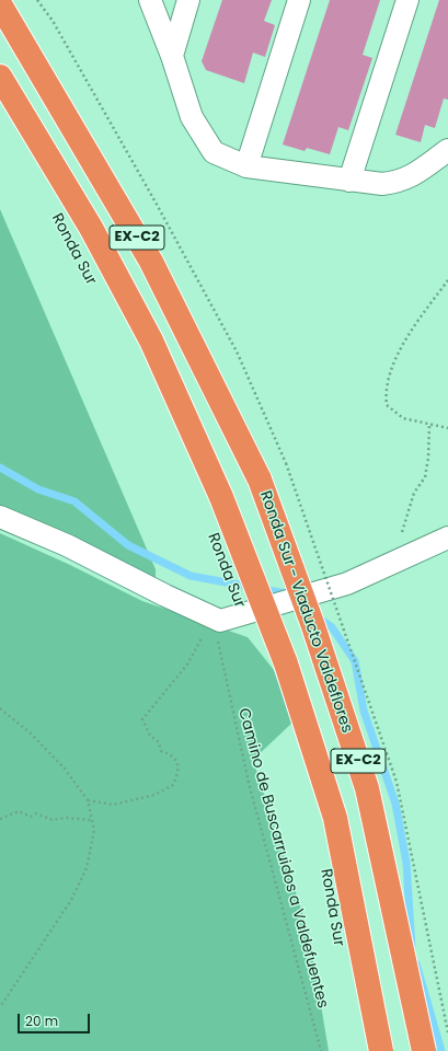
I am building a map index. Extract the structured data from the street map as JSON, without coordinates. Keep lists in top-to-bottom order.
{
  "streets": {
    "highway": ["EX-C2", "Ronda Sur", "Ronda Sur - Viaducto Valdeflores"],
    "path": ["Camino de Buscarruidos a Valdefuentes"]
  },
  "scale_bar": "20 m"
}
